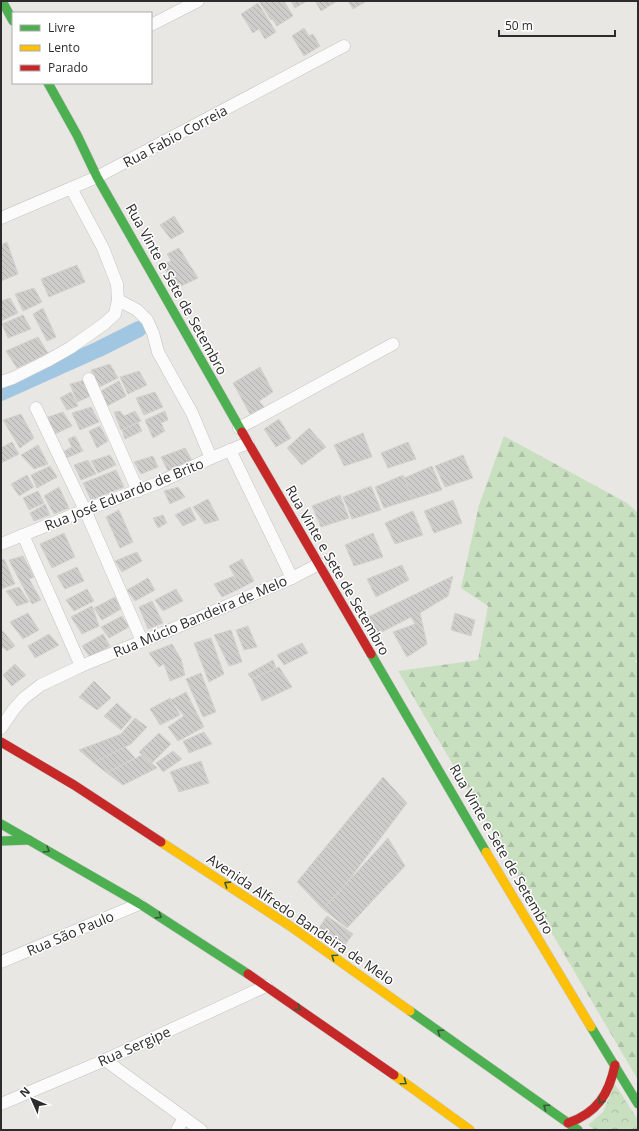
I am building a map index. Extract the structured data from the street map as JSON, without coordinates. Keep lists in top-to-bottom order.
{
  "streets": {
    "main road": ["Rua Vinte e Sete de Setembro", "Avenida Alfredo Bandeira de Melo"],
    "street": [
      "Rua Fabio Correia",
      "Rua José Eduardo de Brito",
      "Rua Múcio Bandeira de Melo",
      "Rua São Paulo",
      "Rua Sergipe"
    ]
  },
  "crossings": [
    ["Rua Fabio Correia", "Rua Vinte e Sete de Setembro"],
    ["Rua Vinte e Sete de Setembro", "Rua José Eduardo de Brito"],
    ["Rua Vinte e Sete de Setembro", "Rua Múcio Bandeira de Melo"]
  ],
  "legend": ["Livre", "Lento", "Parado"],
  "scale_bar": "50 m",
  "north": "top left"
}
